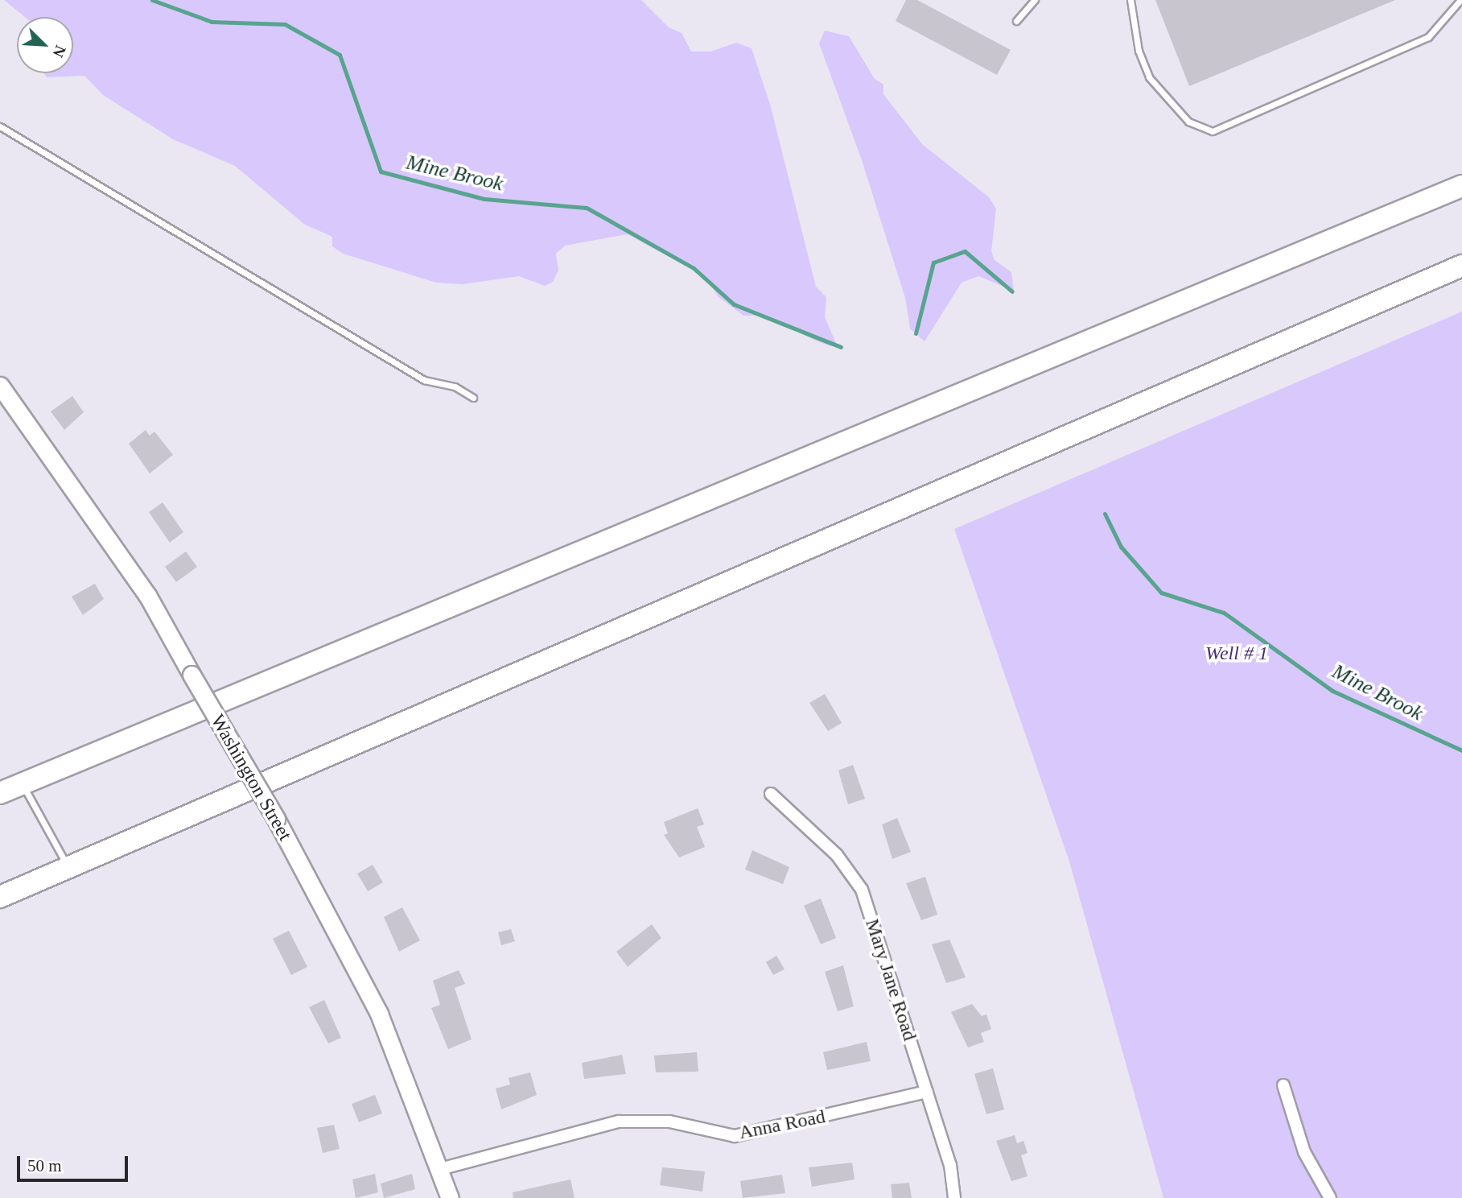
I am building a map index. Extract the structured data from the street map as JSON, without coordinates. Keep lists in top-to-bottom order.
{
  "streets": {
    "main road": ["Washington Street"],
    "street": ["Mary Jane Road", "Anna Road"]
  },
  "crossings": [
    ["Washington Street", "Anna Road"],
    ["Mary Jane Road", "Anna Road"]
  ],
  "water": ["Mine Brook"],
  "parks": ["Well # 1"],
  "scale_bar": "50 m",
  "north": "bottom right"
}
